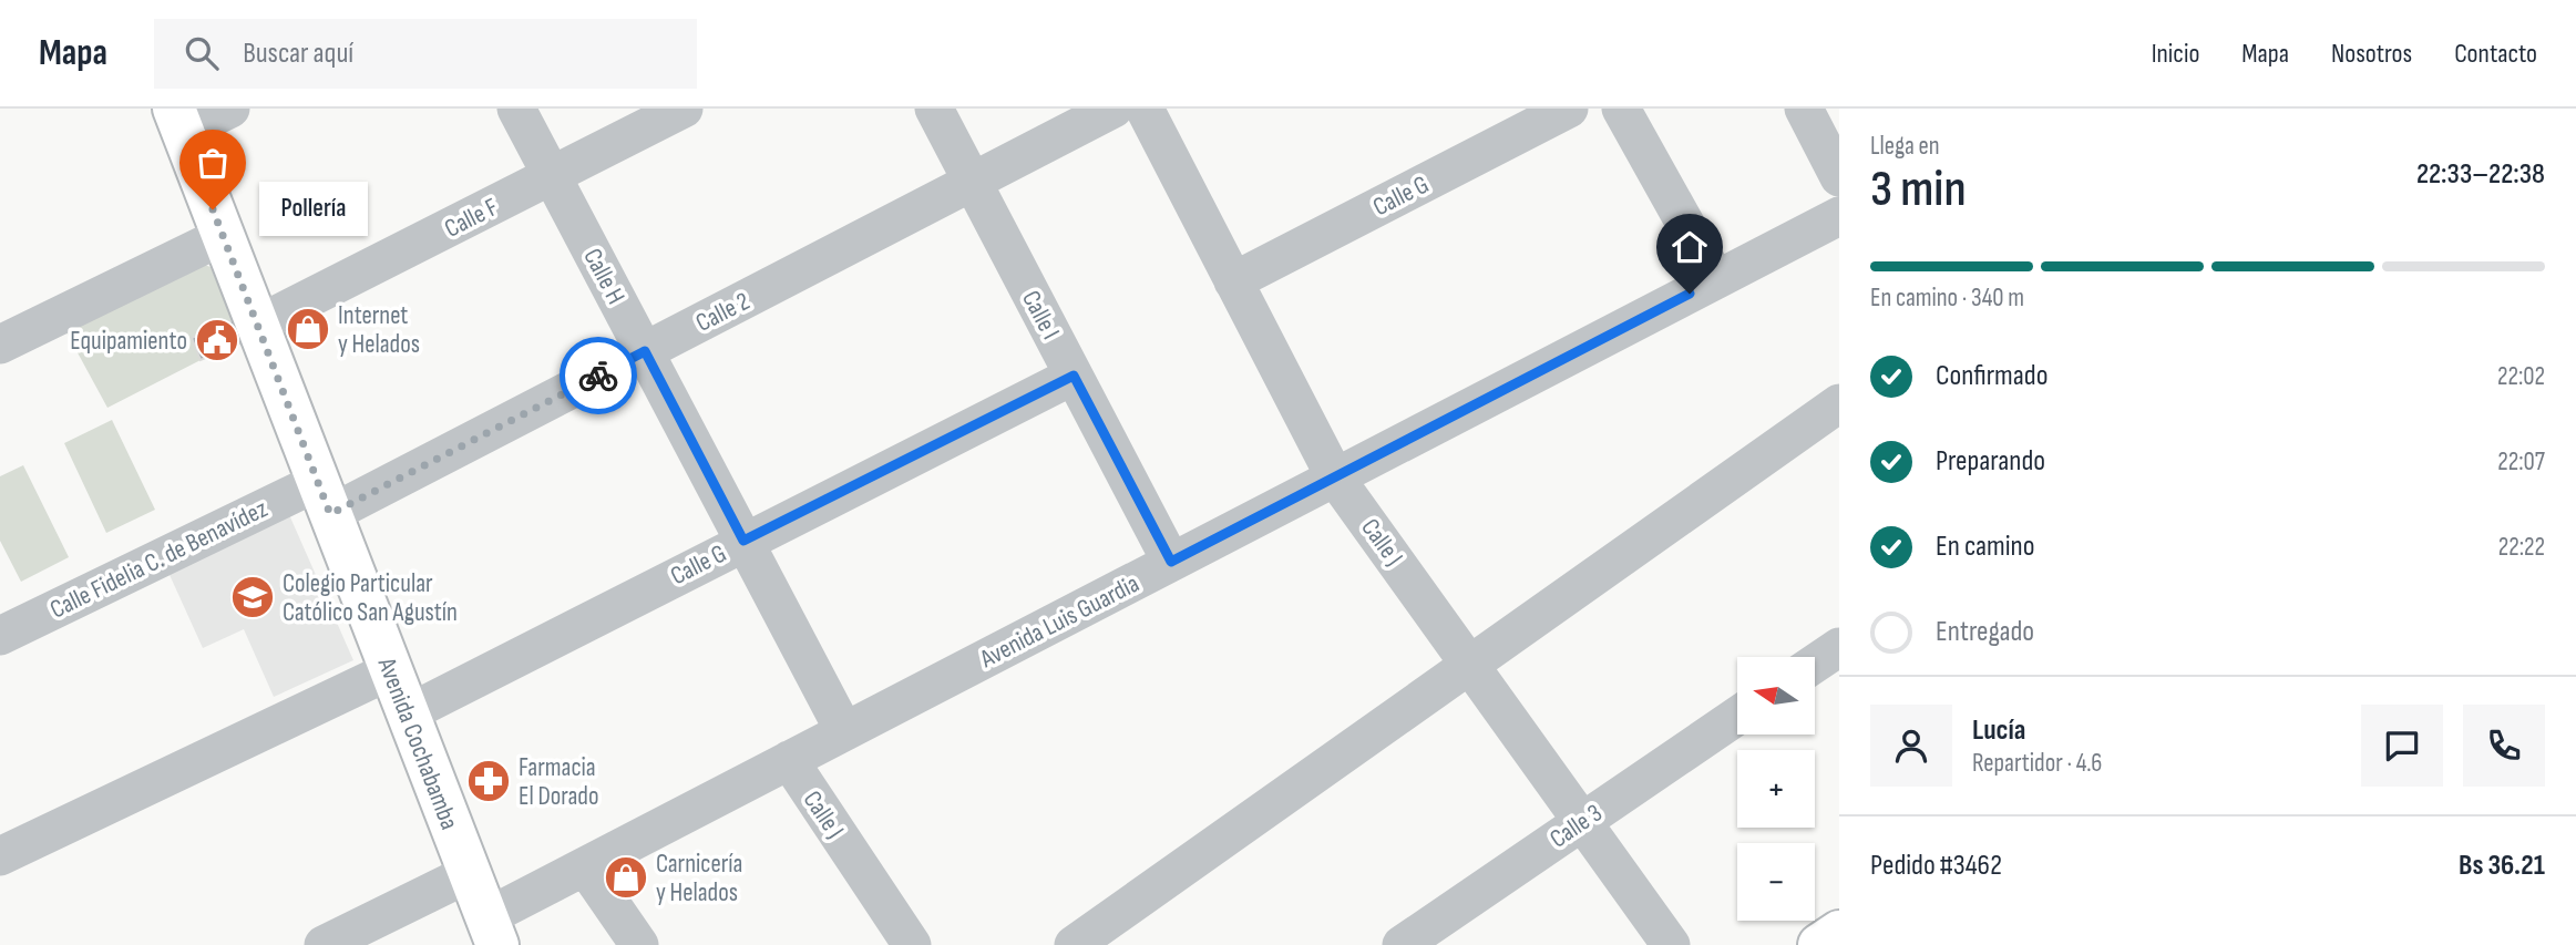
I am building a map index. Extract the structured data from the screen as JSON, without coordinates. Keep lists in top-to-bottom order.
{
  "streets": {
    "main road": ["Avenida Cochabamba"],
    "street": [
      "Calle G",
      "Calle F",
      "Calle H",
      "Calle 2",
      "Calle I",
      "Calle J",
      "Calle Fidelia C. de Benavídez",
      "Avenida Luis Guardia",
      "Calle 3"
    ]
  },
  "crossings": [
    ["Calle G", "Calle H"],
    ["Calle G", "Calle I"],
    ["Calle G", "Calle J"],
    ["Calle G", "Avenida Cochabamba"],
    ["Calle F", "Calle H"],
    ["Calle F", "Avenida Cochabamba"],
    ["Calle H", "Calle 2"],
    ["Calle H", "Avenida Luis Guardia"],
    ["Calle 2", "Calle I"],
    ["Calle 2", "Calle Fidelia C. de Benavídez"],
    ["Calle 2", "Avenida Cochabamba"],
    ["Calle I", "Avenida Luis Guardia"],
    ["Calle J", "Avenida Luis Guardia"],
    ["Calle J", "Calle 3"],
    ["Calle Fidelia C. de Benavídez", "Avenida Cochabamba"],
    ["Avenida Luis Guardia", "Avenida Cochabamba"]
  ],
  "places": {
    "other": ["Pollería"],
    "shop": ["Internet y Helados", "Carnicería y Helados"],
    "public building": ["Equipamiento"],
    "school or university": ["Colegio Particular Católico San Agustín"],
    "pharmacy": ["Farmacia El Dorado"]
  },
  "north": "left",
  "page": {
    "header": "Mapa",
    "search": "Buscar aquí",
    "nav": [
      "Inicio",
      "Mapa",
      "Nosotros",
      "Contacto"
    ],
    "heading": ["3 min", "Llega en", "22:33–22:38"],
    "panel": [
      "Lucía",
      "Repartidor · 4.6",
      "Pedido #3462",
      "Bs 36.21"
    ],
    "bubble": "Pollería",
    "bar": "En camino · 340 m",
    "list": [
      ["Confirmado", "22:02"],
      ["Preparando", "22:07"],
      ["En camino", "22:22"],
      "Entregado"
    ],
    "map_buttons": ["+", "−"]
  }
}
